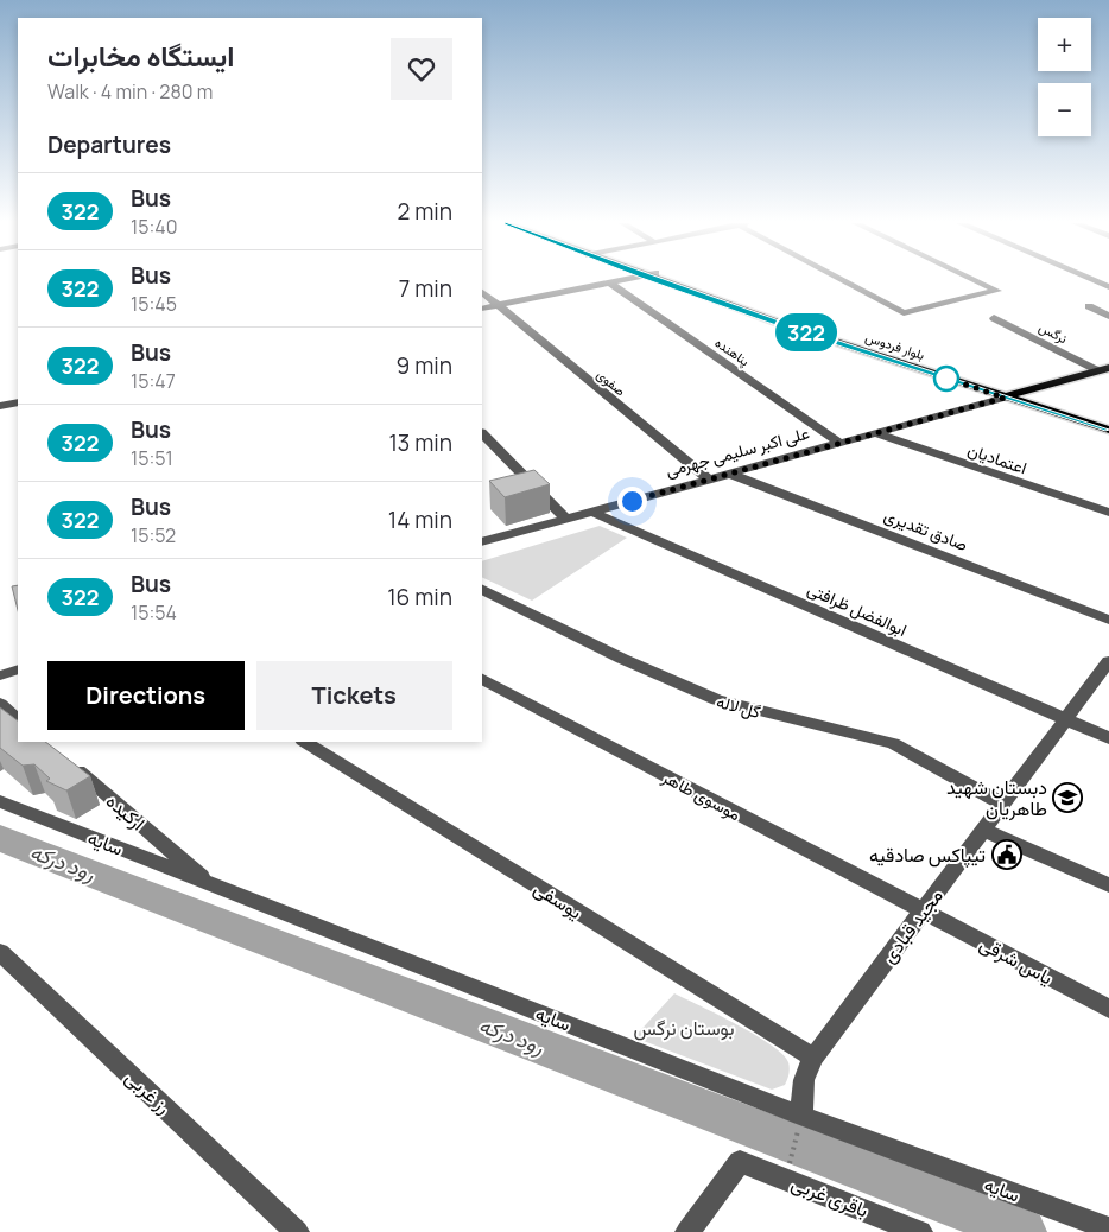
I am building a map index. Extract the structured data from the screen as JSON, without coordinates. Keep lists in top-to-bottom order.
{
  "streets": {
    "main road": ["بلوار فردوس"],
    "street": [
      "نرگس",
      "پناهنده",
      "صفوی",
      "علی اکبر سلیمی جهرمی",
      "اعتمادیان",
      "صادق تقدیری",
      "ابوالفضل ظرافتی",
      "گل لاله",
      "موسوی طاهر",
      "ارکیده",
      "سایه",
      "یوسفی",
      "مجید قبادی",
      "یاس شرقی",
      "رز غربی",
      "باقری غربی"
    ]
  },
  "crossings": [
    ["بلوار فردوس", "علی اکبر سلیمی جهرمی"],
    ["پناهنده", "علی اکبر سلیمی جهرمی"],
    ["صفوی", "علی اکبر سلیمی جهرمی"],
    ["علی اکبر سلیمی جهرمی", "اعتمادیان"],
    ["علی اکبر سلیمی جهرمی", "صادق تقدیری"],
    ["علی اکبر سلیمی جهرمی", "ابوالفضل ظرافتی"],
    ["ابوالفضل ظرافتی", "مجید قبادی"],
    ["گل لاله", "مجید قبادی"],
    ["موسوی طاهر", "مجید قبادی"],
    ["موسوی طاهر", "یاس شرقی"],
    ["ارکیده", "سایه"],
    ["سایه", "مجید قبادی"],
    ["یوسفی", "مجید قبادی"],
    ["مجید قبادی", "یاس شرقی"]
  ],
  "water": ["رود درکه"],
  "parks": ["بوستان نرگس"],
  "places": {
    "school or university": ["دبستان شهید طاهریان"],
    "public building": ["تیپاکس صادقیه"]
  },
  "lines": ["bus line 322"],
  "page": {
    "on_map": "322",
    "map_buttons": ["+", "−"],
    "heading": [
      ["ایستگاه مخابرات", "Walk · 4 min · 280 m"],
      "Departures"
    ],
    "list": [
      {
        "mark": "322",
        "name": "Bus",
        "note": "15:40",
        "value": "2 min"
      },
      {
        "mark": "322",
        "name": "Bus",
        "note": "15:45",
        "value": "7 min"
      },
      {
        "mark": "322",
        "name": "Bus",
        "note": "15:47",
        "value": "9 min"
      },
      {
        "mark": "322",
        "name": "Bus",
        "note": "15:51",
        "value": "13 min"
      },
      {
        "mark": "322",
        "name": "Bus",
        "note": "15:52",
        "value": "14 min"
      },
      {
        "mark": "322",
        "name": "Bus",
        "note": "15:54",
        "value": "16 min"
      }
    ],
    "buttons": ["Directions", "Tickets"]
  }
}
